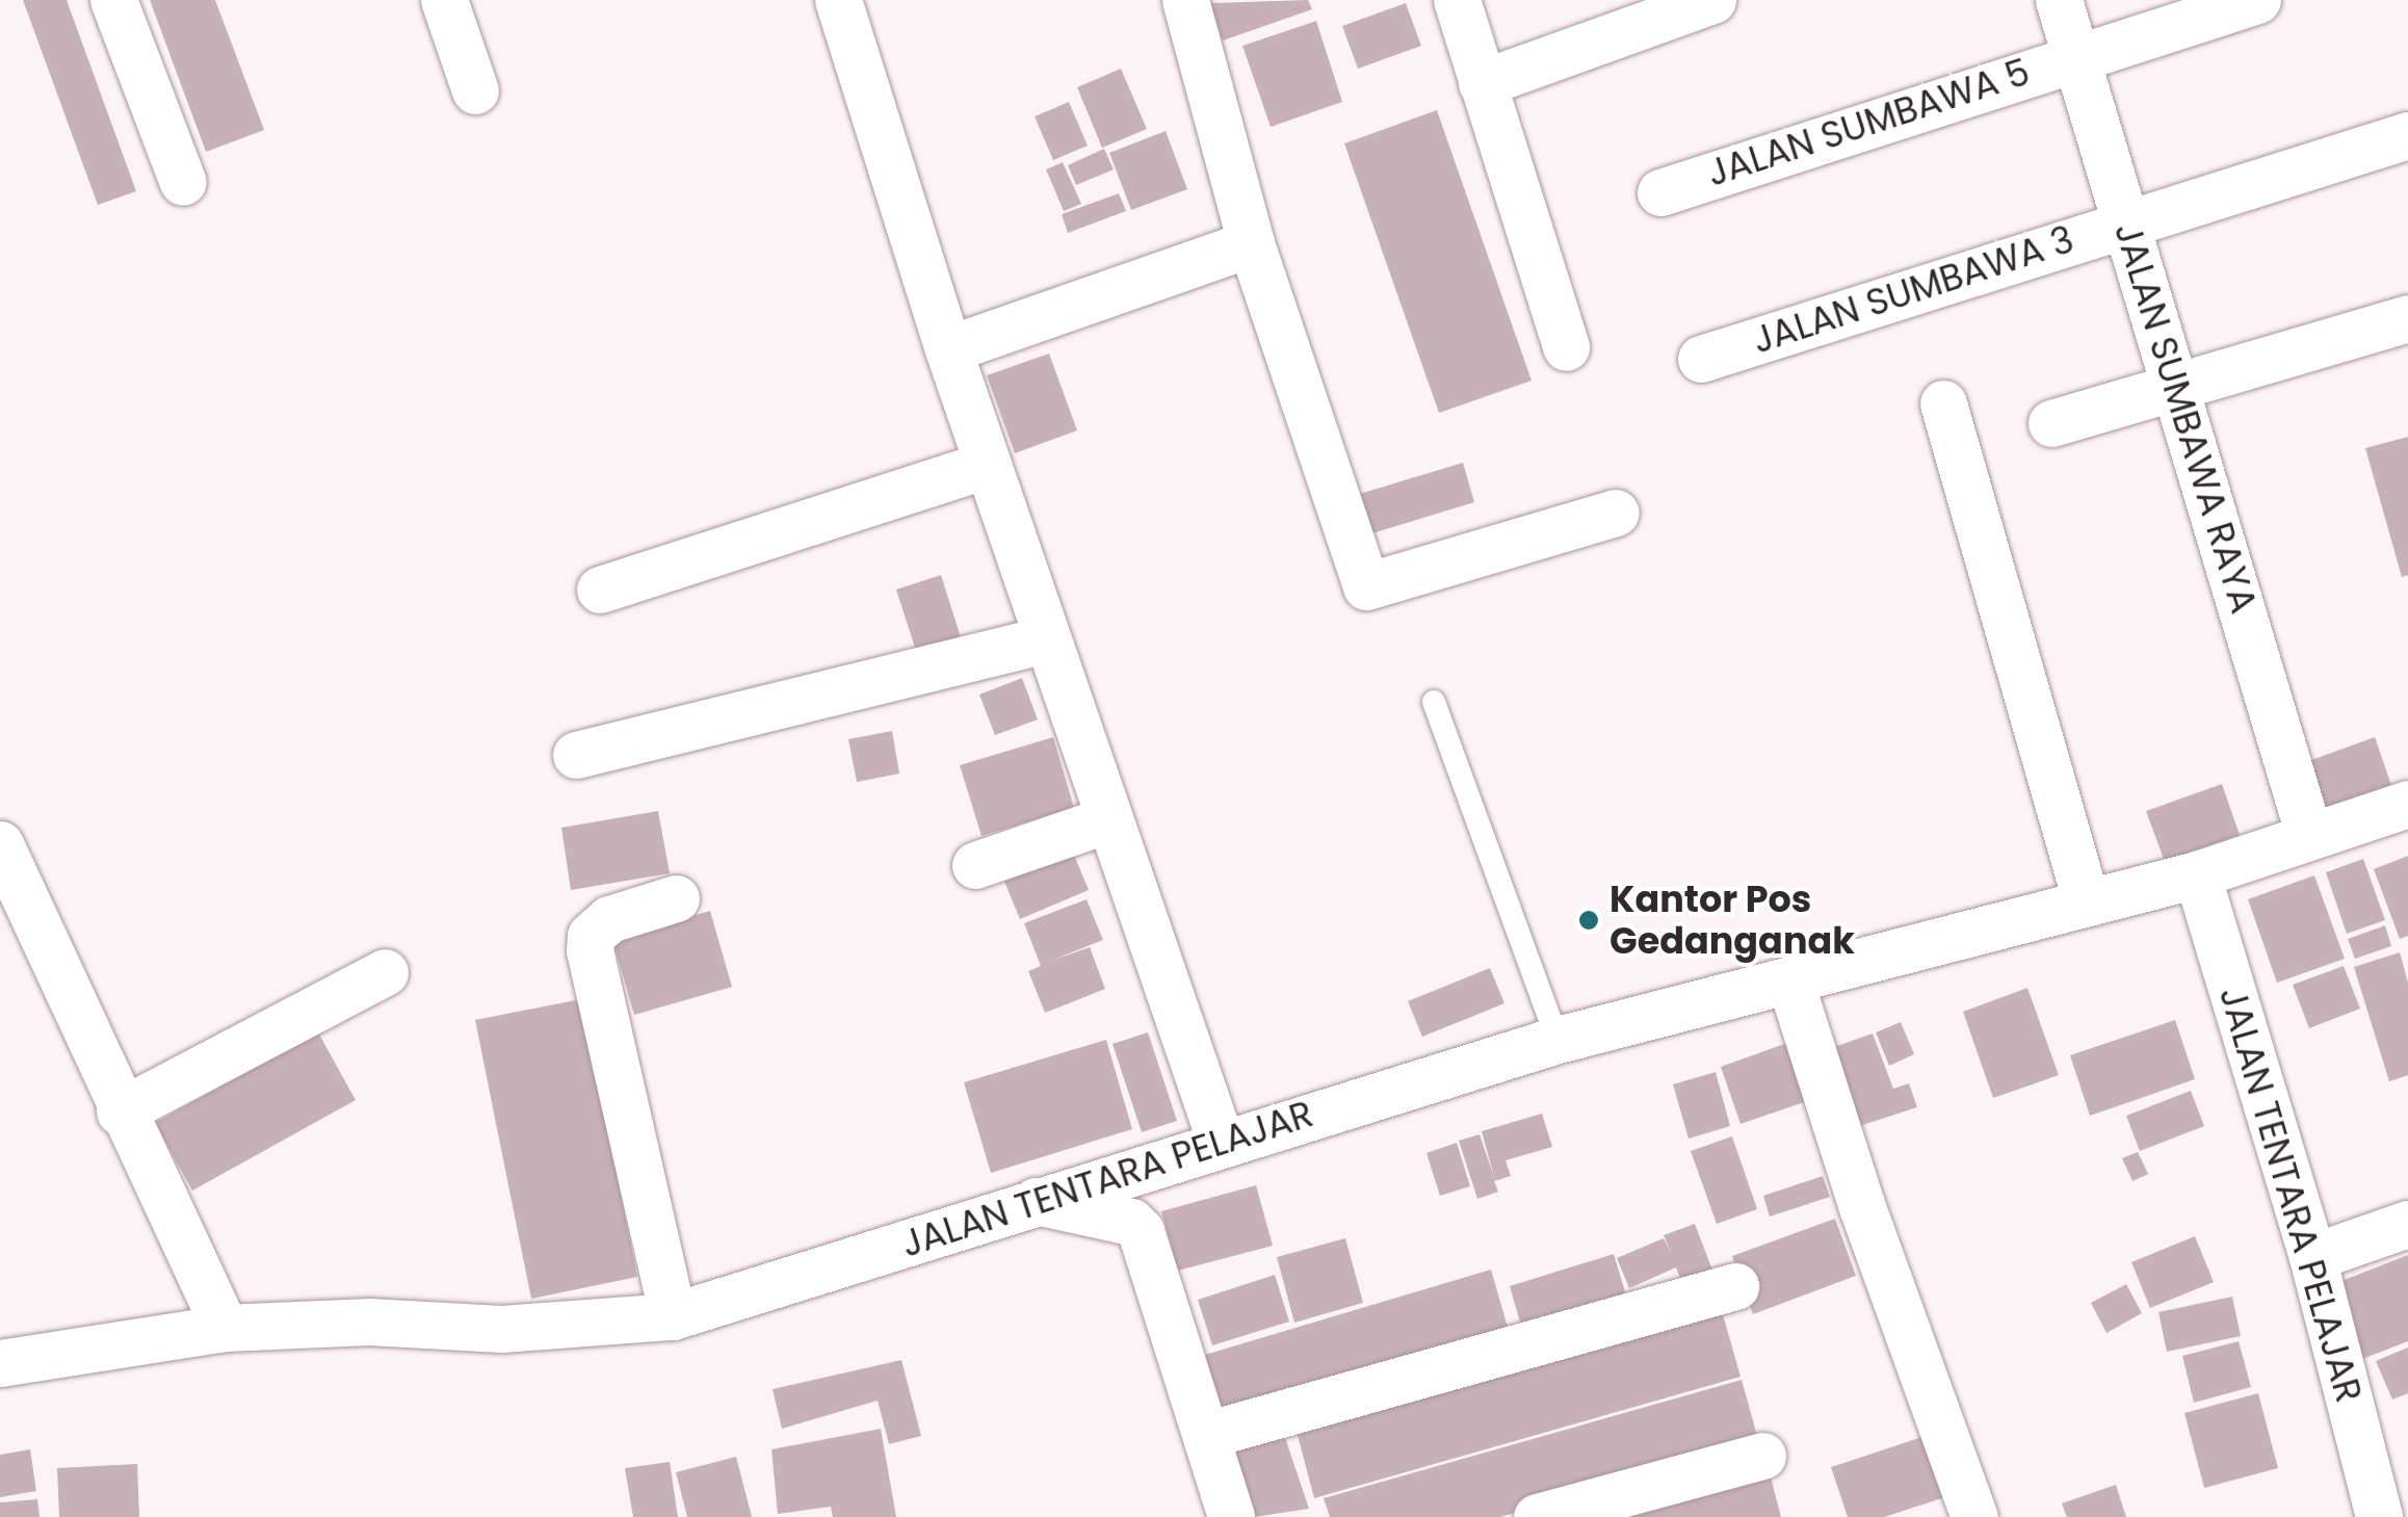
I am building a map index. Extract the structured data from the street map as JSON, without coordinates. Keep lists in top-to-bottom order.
{
  "streets": {
    "street": [
      "JALAN SUMBAWA 5",
      "JALAN SUMBAWA 3",
      "JALAN SUMBAWA RAYA",
      "JALAN TENTARA PELAJAR"
    ]
  },
  "crossings": [
    ["JALAN SUMBAWA 5", "JALAN SUMBAWA RAYA"],
    ["JALAN SUMBAWA 3", "JALAN SUMBAWA RAYA"],
    ["JALAN SUMBAWA RAYA", "JALAN TENTARA PELAJAR"]
  ],
  "places": ["Kantor Pos Gedanganak"]
}
